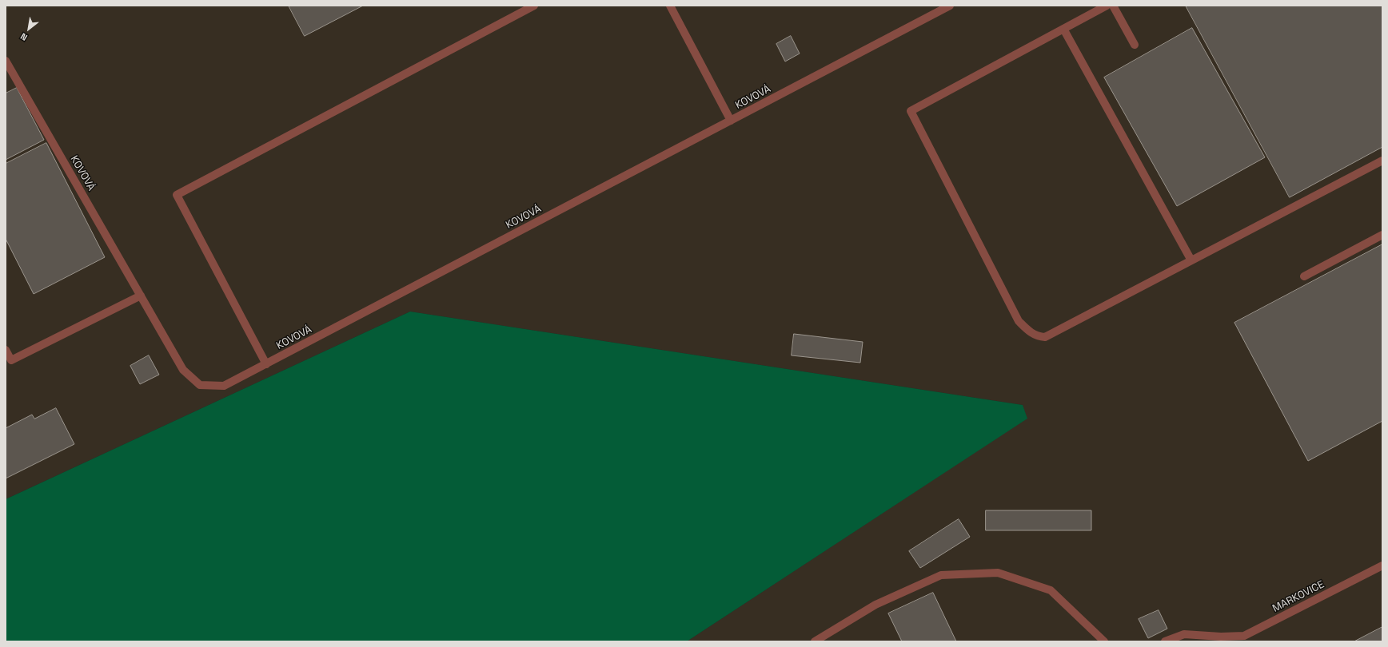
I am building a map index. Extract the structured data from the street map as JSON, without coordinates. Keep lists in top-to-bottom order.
{
  "streets": {
    "lane": ["KOVOVÁ", "MARKOVICE"]
  },
  "north": "bottom left"
}
